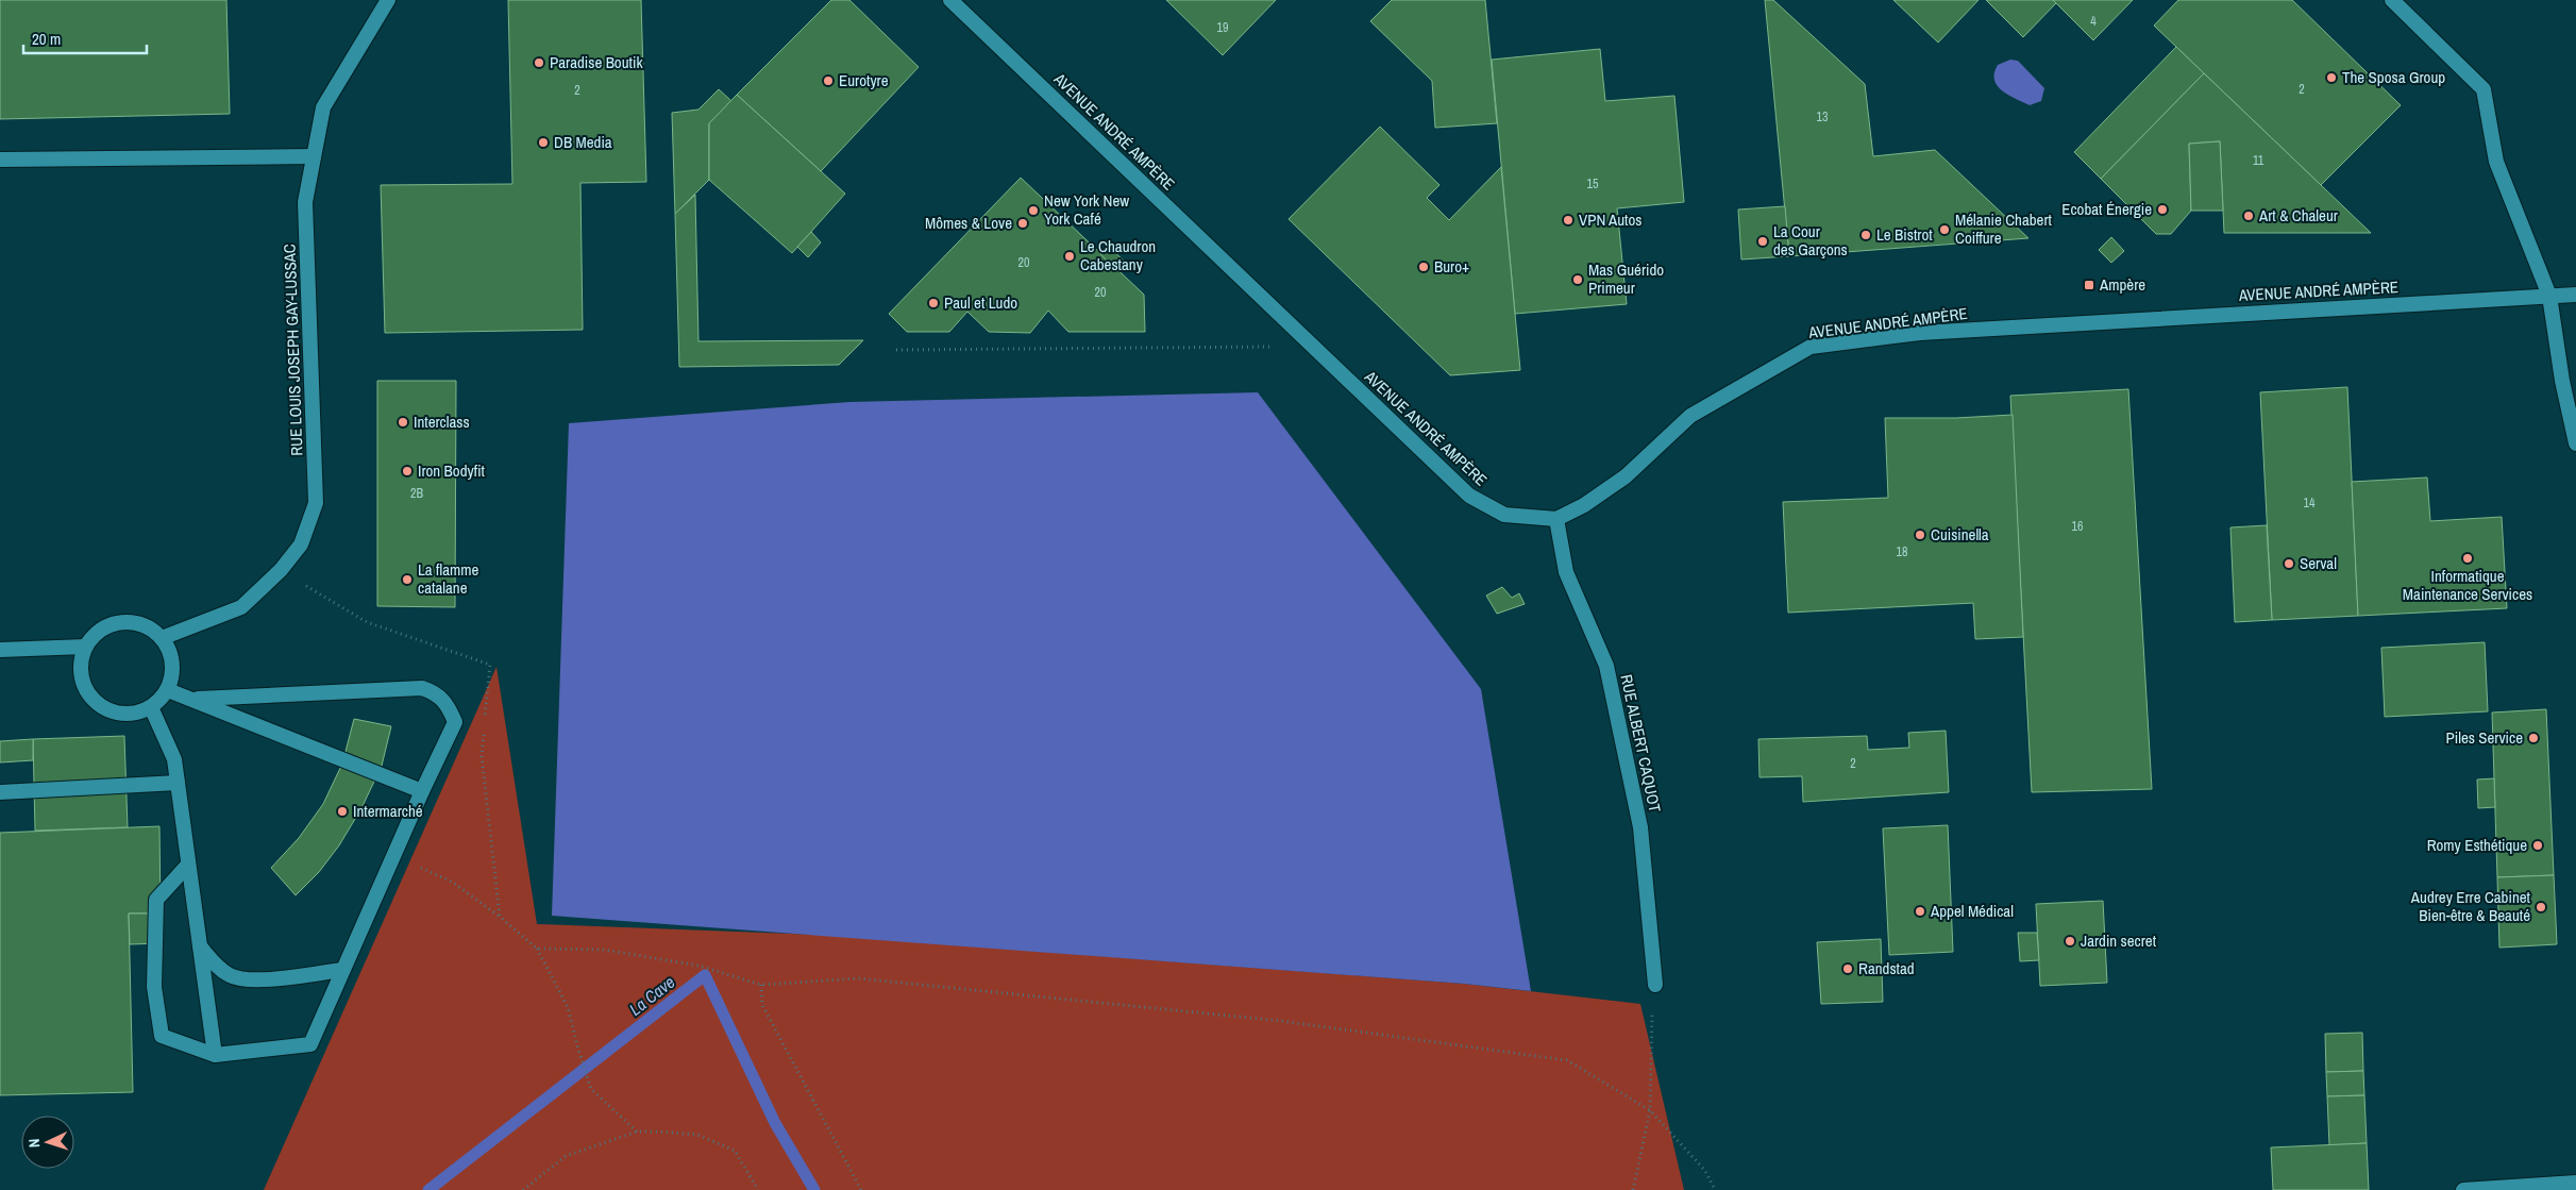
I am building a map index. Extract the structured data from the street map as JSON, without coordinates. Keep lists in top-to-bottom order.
{
  "streets": {
    "street": ["AVENUE ANDRÉ AMPÈRE", "RUE LOUIS JOSEPH GAY-LUSSAC", "RUE ALBERT CAQUOT"]
  },
  "crossings": [
    ["AVENUE ANDRÉ AMPÈRE", "RUE ALBERT CAQUOT"]
  ],
  "water": ["La Cave"],
  "places": {
    "other": [
      "Paradise Boutik",
      "The Sposa Group",
      "Eurotyre",
      "DB Media",
      "Ecobat Énergie",
      "New York New York Café",
      "Art & Chaleur",
      "VPN Autos",
      "Mômes & Love",
      "Mélanie Chabert Coiffure",
      "Le Bistrot",
      "La Cour des Garçons",
      "Le Chaudron Cabestany",
      "Buro+",
      "Mas Guérido Primeur",
      "Paul et Ludo",
      "Interclass",
      "Iron Bodyfit",
      "Cuisinella",
      "Informatique Maintenance Services",
      "Serval",
      "La flamme catalane",
      "Piles Service",
      "Intermarché",
      "Romy Esthétique",
      "Audrey Erre Cabinet Bien-être & Beauté",
      "Appel Médical",
      "Jardin secret",
      "Randstad"
    ],
    "transit": ["Ampère"]
  },
  "house_numbers": [
    "4",
    "19",
    "2",
    "2",
    "13",
    "11",
    "15",
    "20",
    "20",
    "2B",
    "14",
    "16",
    "18",
    "2"
  ],
  "scale_bar": "20 m",
  "north": "left"
}
